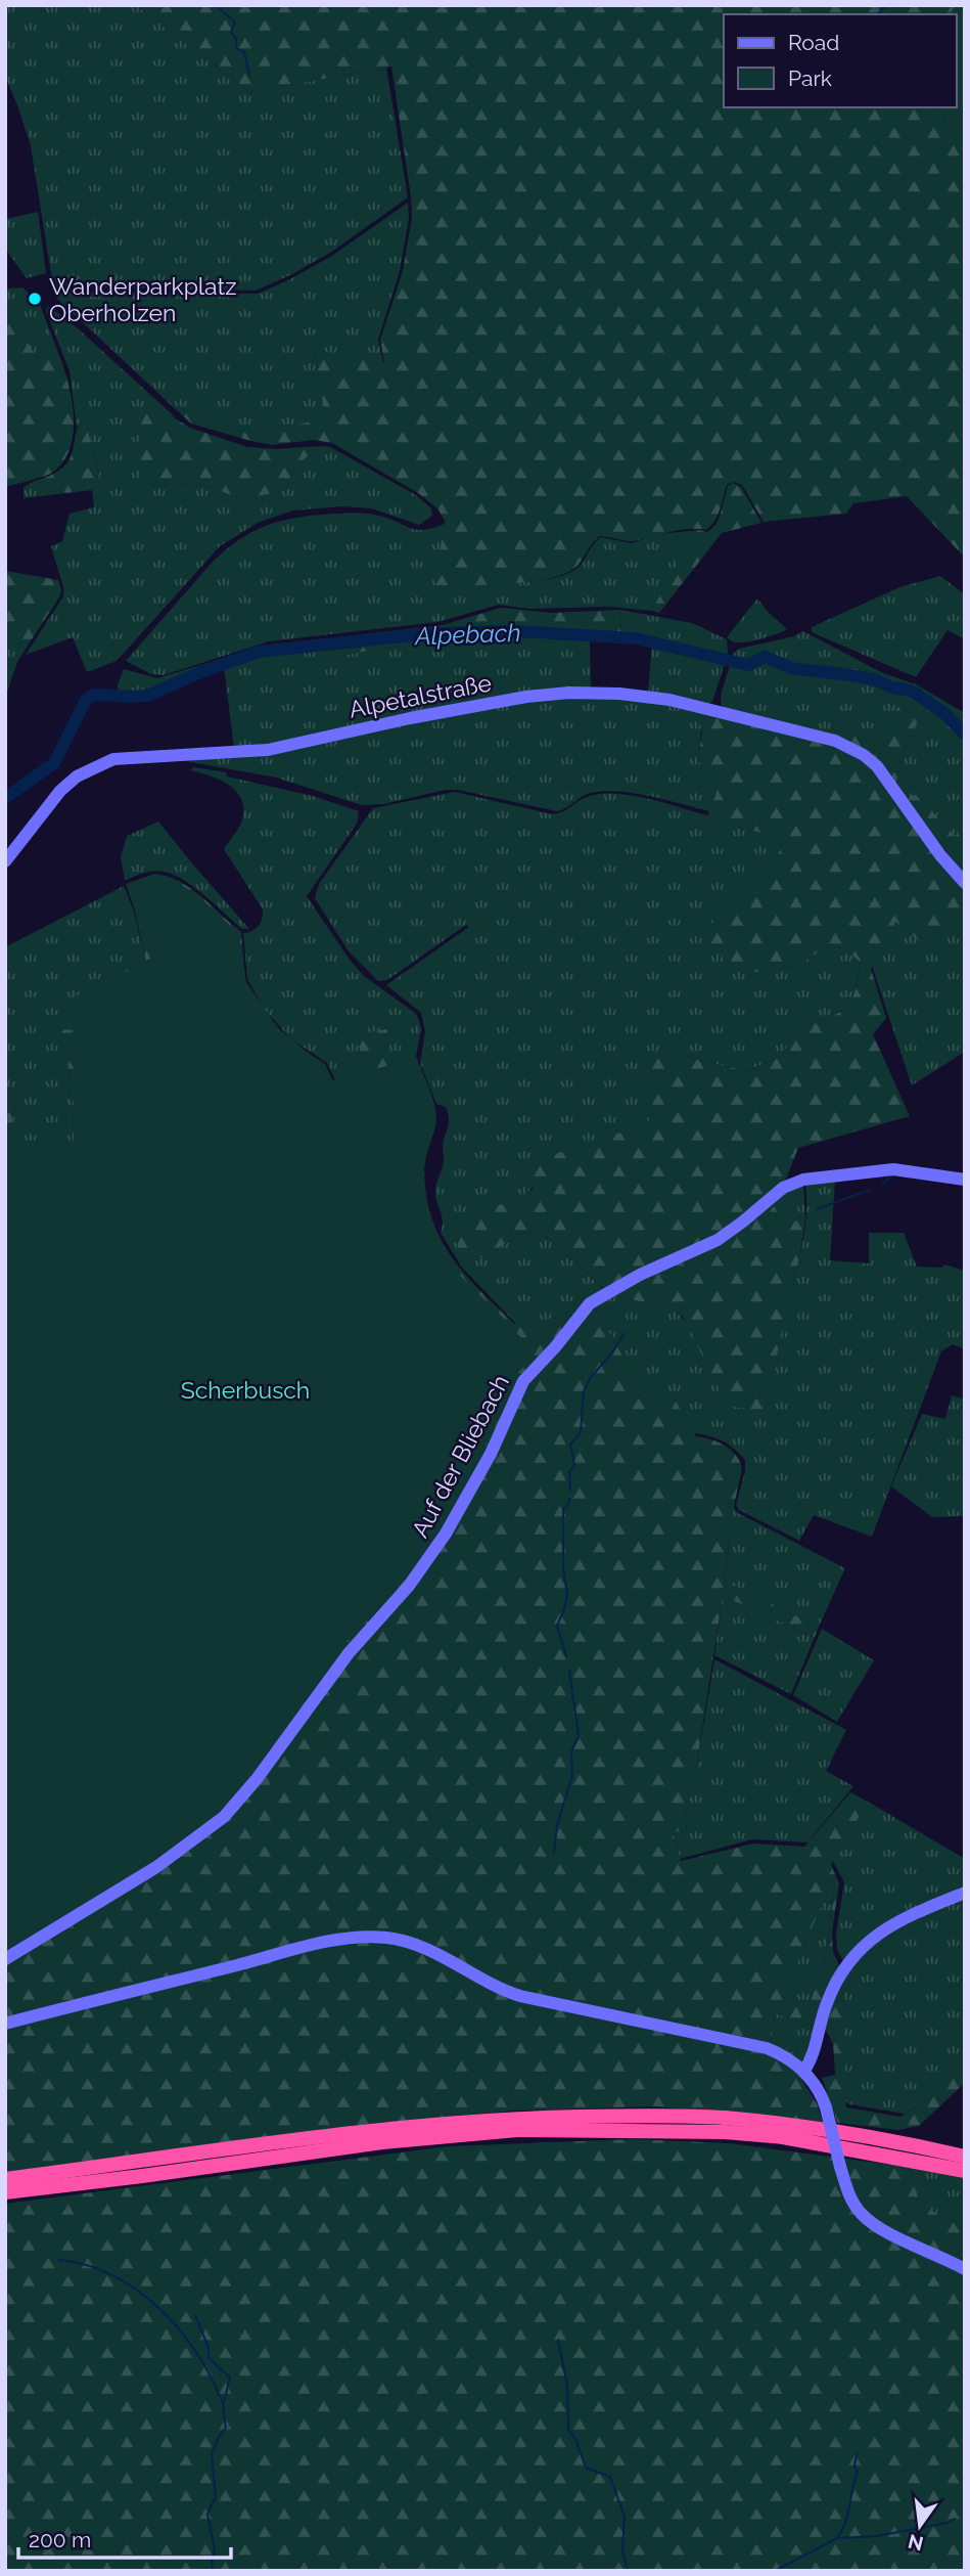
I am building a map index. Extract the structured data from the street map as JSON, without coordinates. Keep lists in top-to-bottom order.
{
  "streets": {
    "main road": ["Alpetalstraße", "Auf der Bliebach"]
  },
  "water": ["Alpebach"],
  "parks": ["Scherbusch"],
  "places": ["Wanderparkplatz Oberholzen"],
  "legend": ["Road", "Park"],
  "scale_bar": "200 m",
  "north": "bottom"
}
